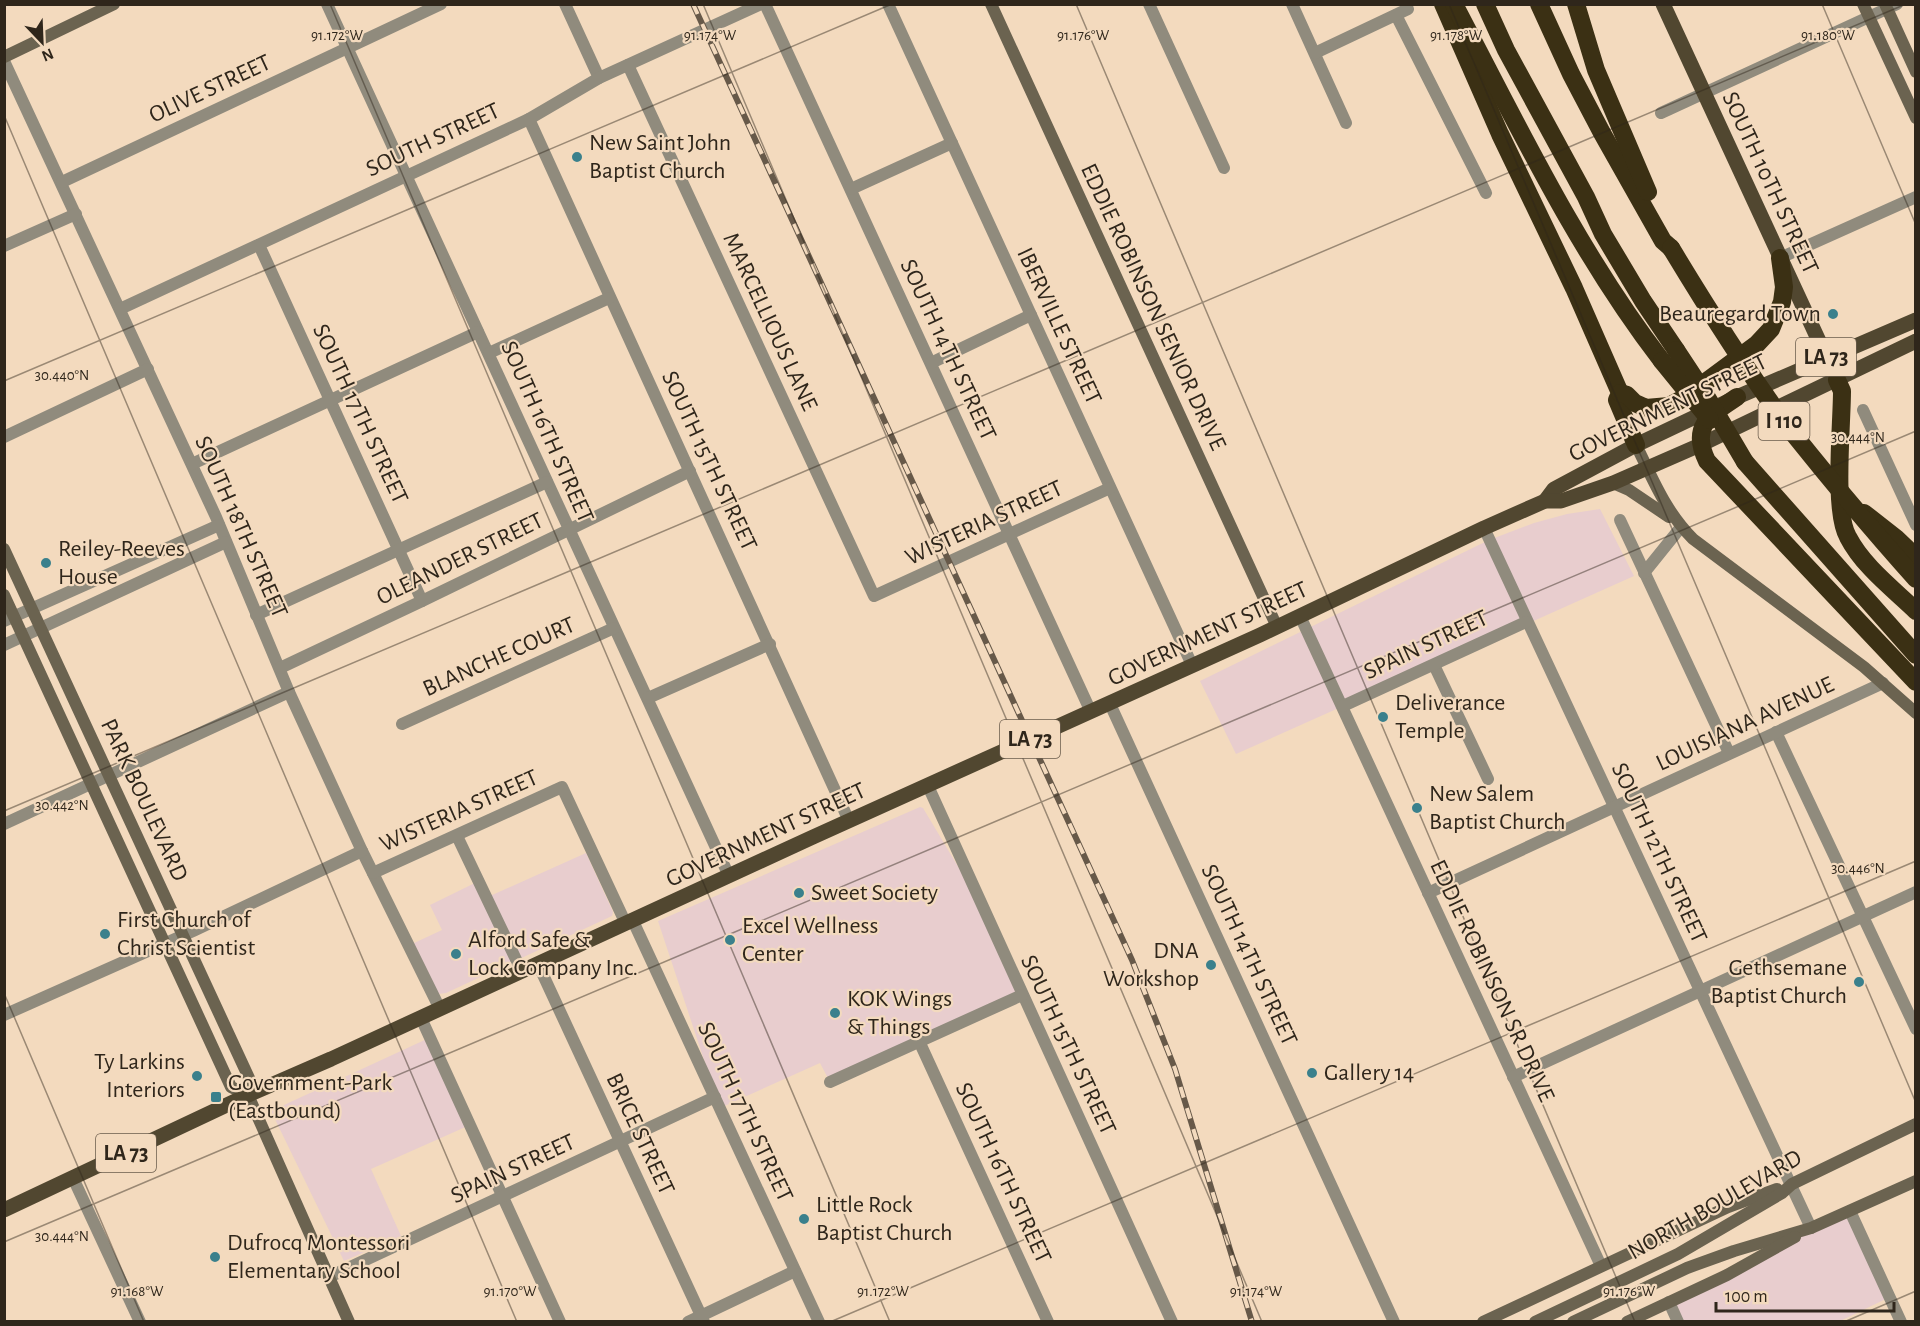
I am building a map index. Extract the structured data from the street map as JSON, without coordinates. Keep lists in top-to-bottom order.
{
  "streets": {
    "highway": ["I 110"],
    "main road": ["SOUTH 10TH STREET", "LA 73", "GOVERNMENT STREET"],
    "street": [
      "OLIVE STREET",
      "SOUTH STREET",
      "EDDIE ROBINSON SENIOR DRIVE",
      "MARCELLIOUS LANE",
      "IBERVILLE STREET",
      "SOUTH 14TH STREET",
      "SOUTH 17TH STREET",
      "SOUTH 16TH STREET",
      "SOUTH 15TH STREET",
      "WISTERIA STREET",
      "SOUTH 18TH STREET",
      "OLEANDER STREET",
      "SPAIN STREET",
      "BLANCHE COURT",
      "LOUISIANA AVENUE",
      "PARK BOULEVARD",
      "SOUTH 12TH STREET",
      "EDDIE ROBINSON SR DRIVE",
      "BRICE STREET",
      "NORTH BOULEVARD"
    ]
  },
  "crossings": [
    ["OLIVE STREET", "SOUTH 16TH STREET"],
    ["OLIVE STREET", "SOUTH 18TH STREET"],
    ["SOUTH STREET", "MARCELLIOUS LANE"],
    ["SOUTH STREET", "SOUTH 14TH STREET"],
    ["SOUTH STREET", "SOUTH 17TH STREET"],
    ["SOUTH STREET", "SOUTH 16TH STREET"],
    ["SOUTH STREET", "SOUTH 15TH STREET"],
    ["SOUTH STREET", "SOUTH 18TH STREET"],
    ["SOUTH 10TH STREET", "GOVERNMENT STREET"],
    ["EDDIE ROBINSON SENIOR DRIVE", "GOVERNMENT STREET"],
    ["MARCELLIOUS LANE", "WISTERIA STREET"],
    ["IBERVILLE STREET", "GOVERNMENT STREET"],
    ["IBERVILLE STREET", "WISTERIA STREET"],
    ["SOUTH 14TH STREET", "GOVERNMENT STREET"],
    ["SOUTH 14TH STREET", "WISTERIA STREET"],
    ["GOVERNMENT STREET", "SOUTH 17TH STREET"],
    ["GOVERNMENT STREET", "SOUTH 16TH STREET"],
    ["GOVERNMENT STREET", "SOUTH 15TH STREET"],
    ["GOVERNMENT STREET", "SOUTH 18TH STREET"],
    ["GOVERNMENT STREET", "PARK BOULEVARD"],
    ["GOVERNMENT STREET", "SOUTH 12TH STREET"],
    ["GOVERNMENT STREET", "EDDIE ROBINSON SR DRIVE"],
    ["GOVERNMENT STREET", "BRICE STREET"],
    ["SOUTH 17TH STREET", "WISTERIA STREET"],
    ["SOUTH 17TH STREET", "OLEANDER STREET"],
    ["SOUTH 17TH STREET", "SPAIN STREET"],
    ["SOUTH 16TH STREET", "OLEANDER STREET"],
    ["SOUTH 16TH STREET", "BLANCHE COURT"],
    ["SOUTH 15TH STREET", "OLEANDER STREET"],
    ["WISTERIA STREET", "SOUTH 18TH STREET"],
    ["WISTERIA STREET", "PARK BOULEVARD"],
    ["SOUTH 18TH STREET", "OLEANDER STREET"],
    ["SPAIN STREET", "SOUTH 12TH STREET"],
    ["SPAIN STREET", "EDDIE ROBINSON SR DRIVE"],
    ["SPAIN STREET", "BRICE STREET"],
    ["LOUISIANA AVENUE", "SOUTH 12TH STREET"],
    ["LOUISIANA AVENUE", "EDDIE ROBINSON SR DRIVE"],
    ["SOUTH 12TH STREET", "NORTH BOULEVARD"]
  ],
  "places": {
    "other": [
      "New Saint John Baptist Church",
      "Beauregard Town",
      "Reiley-Reeves House",
      "Deliverance Temple",
      "New Salem Baptist Church",
      "Sweet Society",
      "First Church of Christ Scientist",
      "Excel Wellness Center",
      "Alford Safe & Lock Company Inc.",
      "DNA Workshop",
      "Gethsemane Baptist Church",
      "KOK Wings & Things",
      "Gallery 14",
      "Ty Larkins Interiors",
      "Little Rock Baptist Church",
      "Dufrocq Montessori Elementary School"
    ],
    "transit": ["Government-Park (Eastbound)"]
  },
  "scale_bar": "100 m",
  "north": "bottom right",
  "coordinates": [
    "91.172°W",
    "91.174°W",
    "91.176°W",
    "91.178°W",
    "91.180°W",
    "30.440°N",
    "30.444°N",
    "30.442°N",
    "30.446°N",
    "91.168°W",
    "91.170°W"
  ]
}
